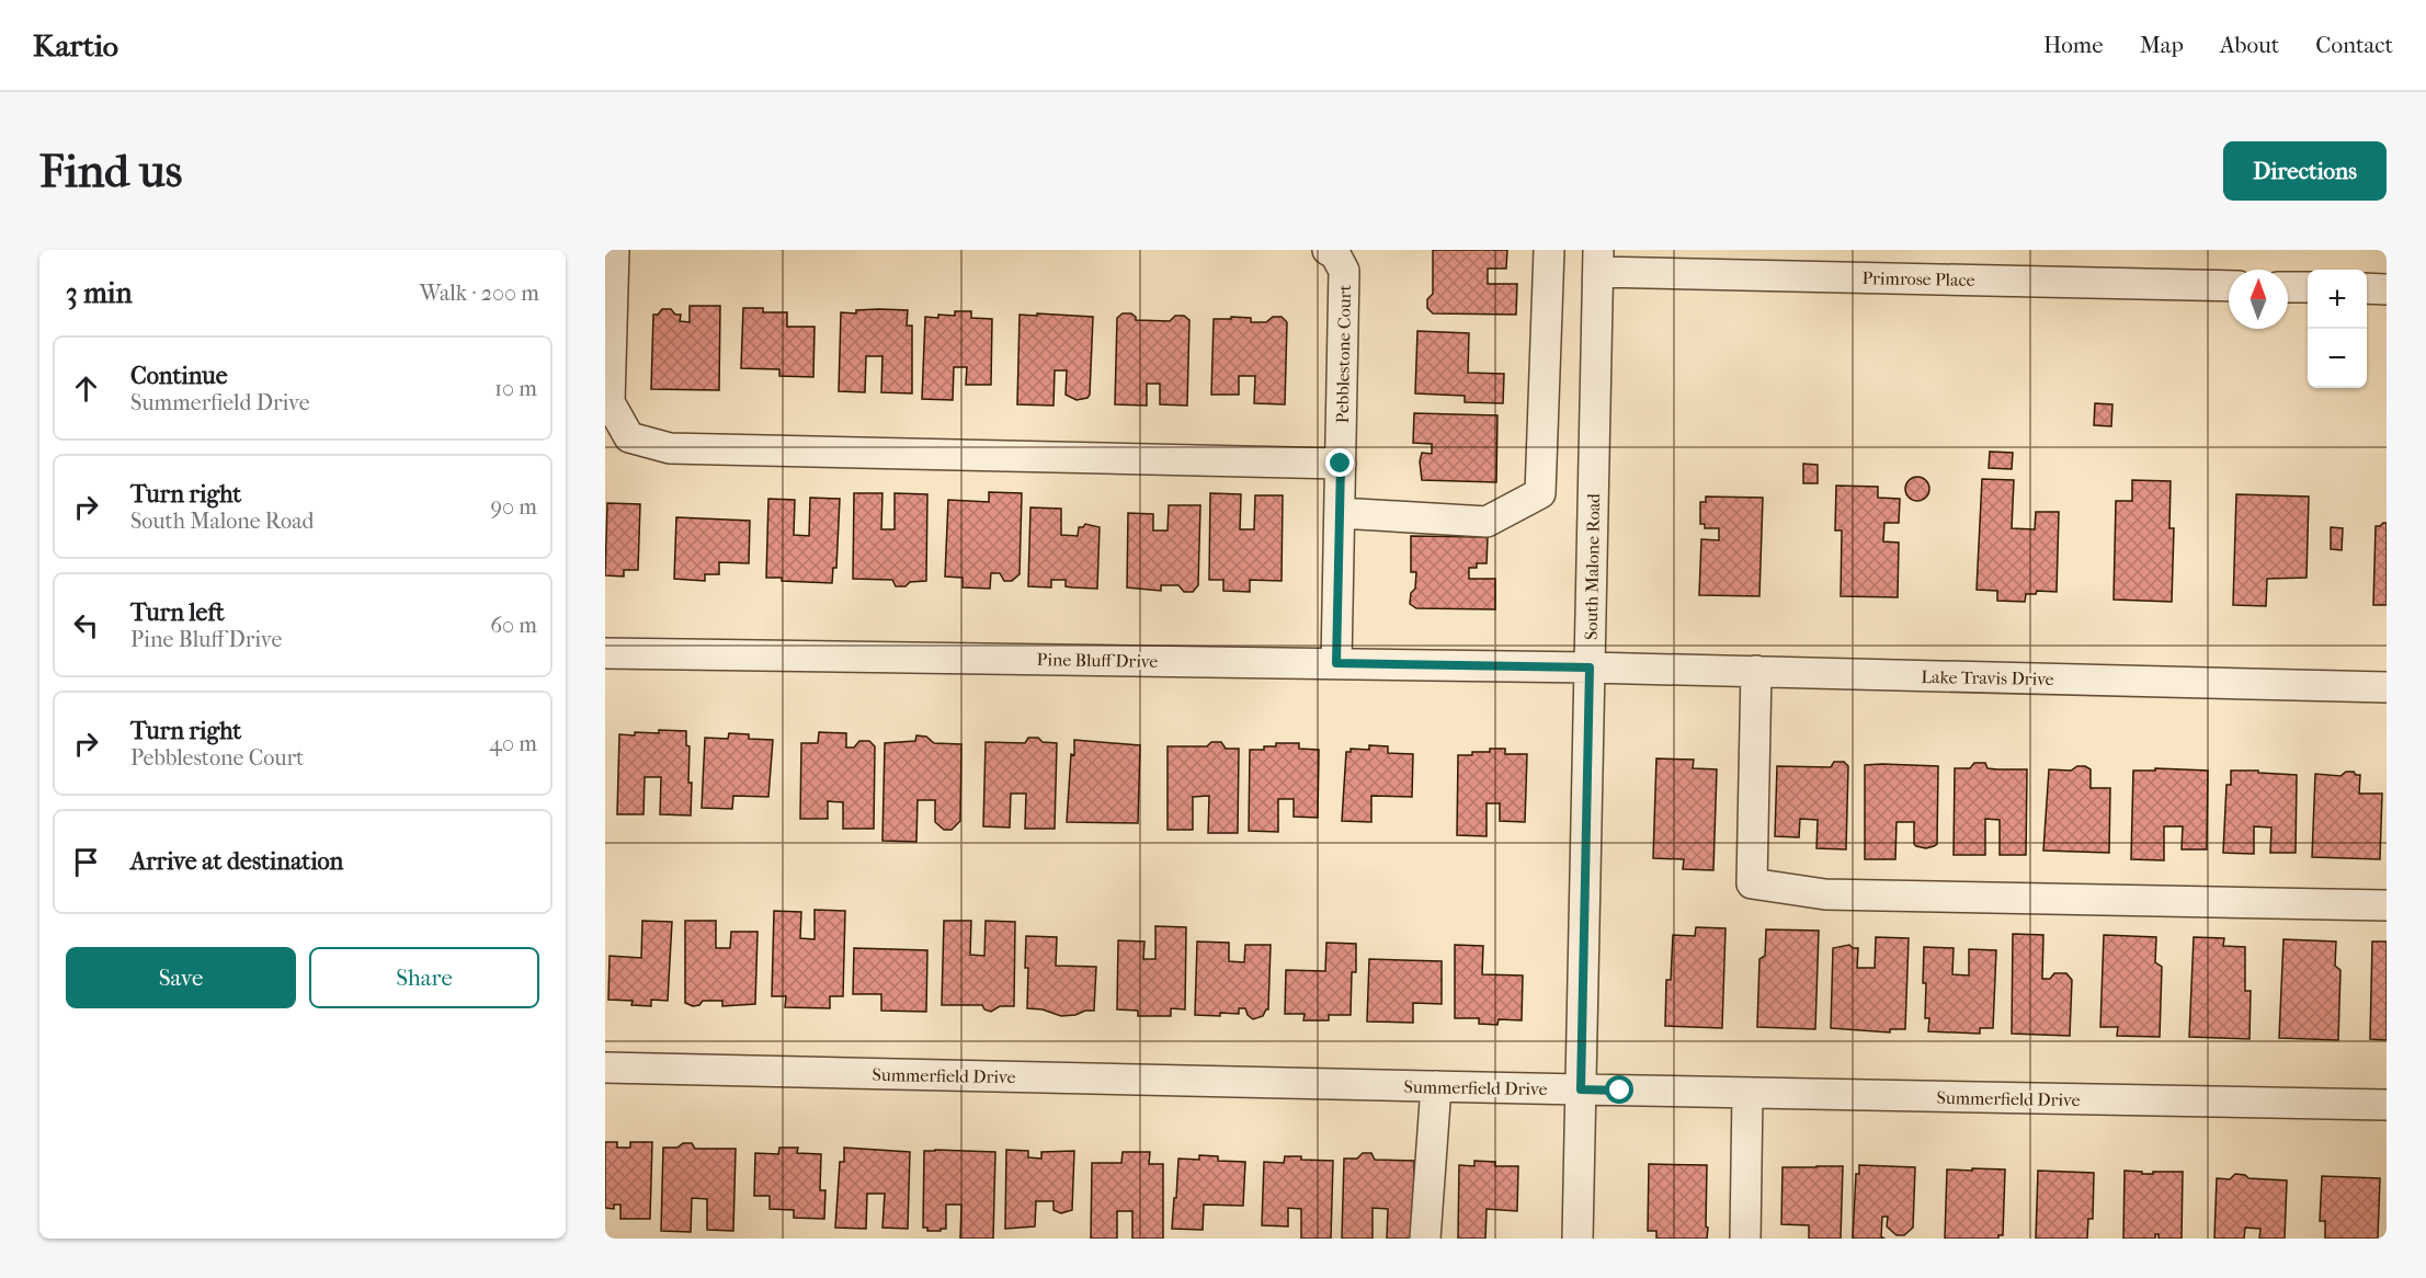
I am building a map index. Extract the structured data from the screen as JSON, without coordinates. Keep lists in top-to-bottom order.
{
  "streets": {
    "street": [
      "Primrose Place",
      "Pebblestone Court",
      "South Malone Road",
      "Pine Bluff Drive",
      "Lake Travis Drive",
      "Summerfield Drive"
    ]
  },
  "crossings": [
    ["Primrose Place", "South Malone Road"],
    ["Pebblestone Court", "Pine Bluff Drive"],
    ["South Malone Road", "Pine Bluff Drive"],
    ["South Malone Road", "Lake Travis Drive"],
    ["South Malone Road", "Summerfield Drive"],
    ["Pine Bluff Drive", "Lake Travis Drive"]
  ],
  "north": "top",
  "page": {
    "header": "Kartio",
    "nav": [
      "Home",
      "Map",
      "About",
      "Contact"
    ],
    "buttons": [
      "Directions",
      ["Save", "Share"]
    ],
    "title": "Find us",
    "heading": ["3 min", "Walk · 200 m"],
    "map_buttons": ["+", "−"],
    "list": [
      ["Continue", "Summerfield Drive", "10 m"],
      ["Turn right", "South Malone Road", "90 m"],
      ["Turn left", "Pine Bluff Drive", "60 m"],
      ["Turn right", "Pebblestone Court", "40 m"],
      "Arrive at destination"
    ]
  }
}
